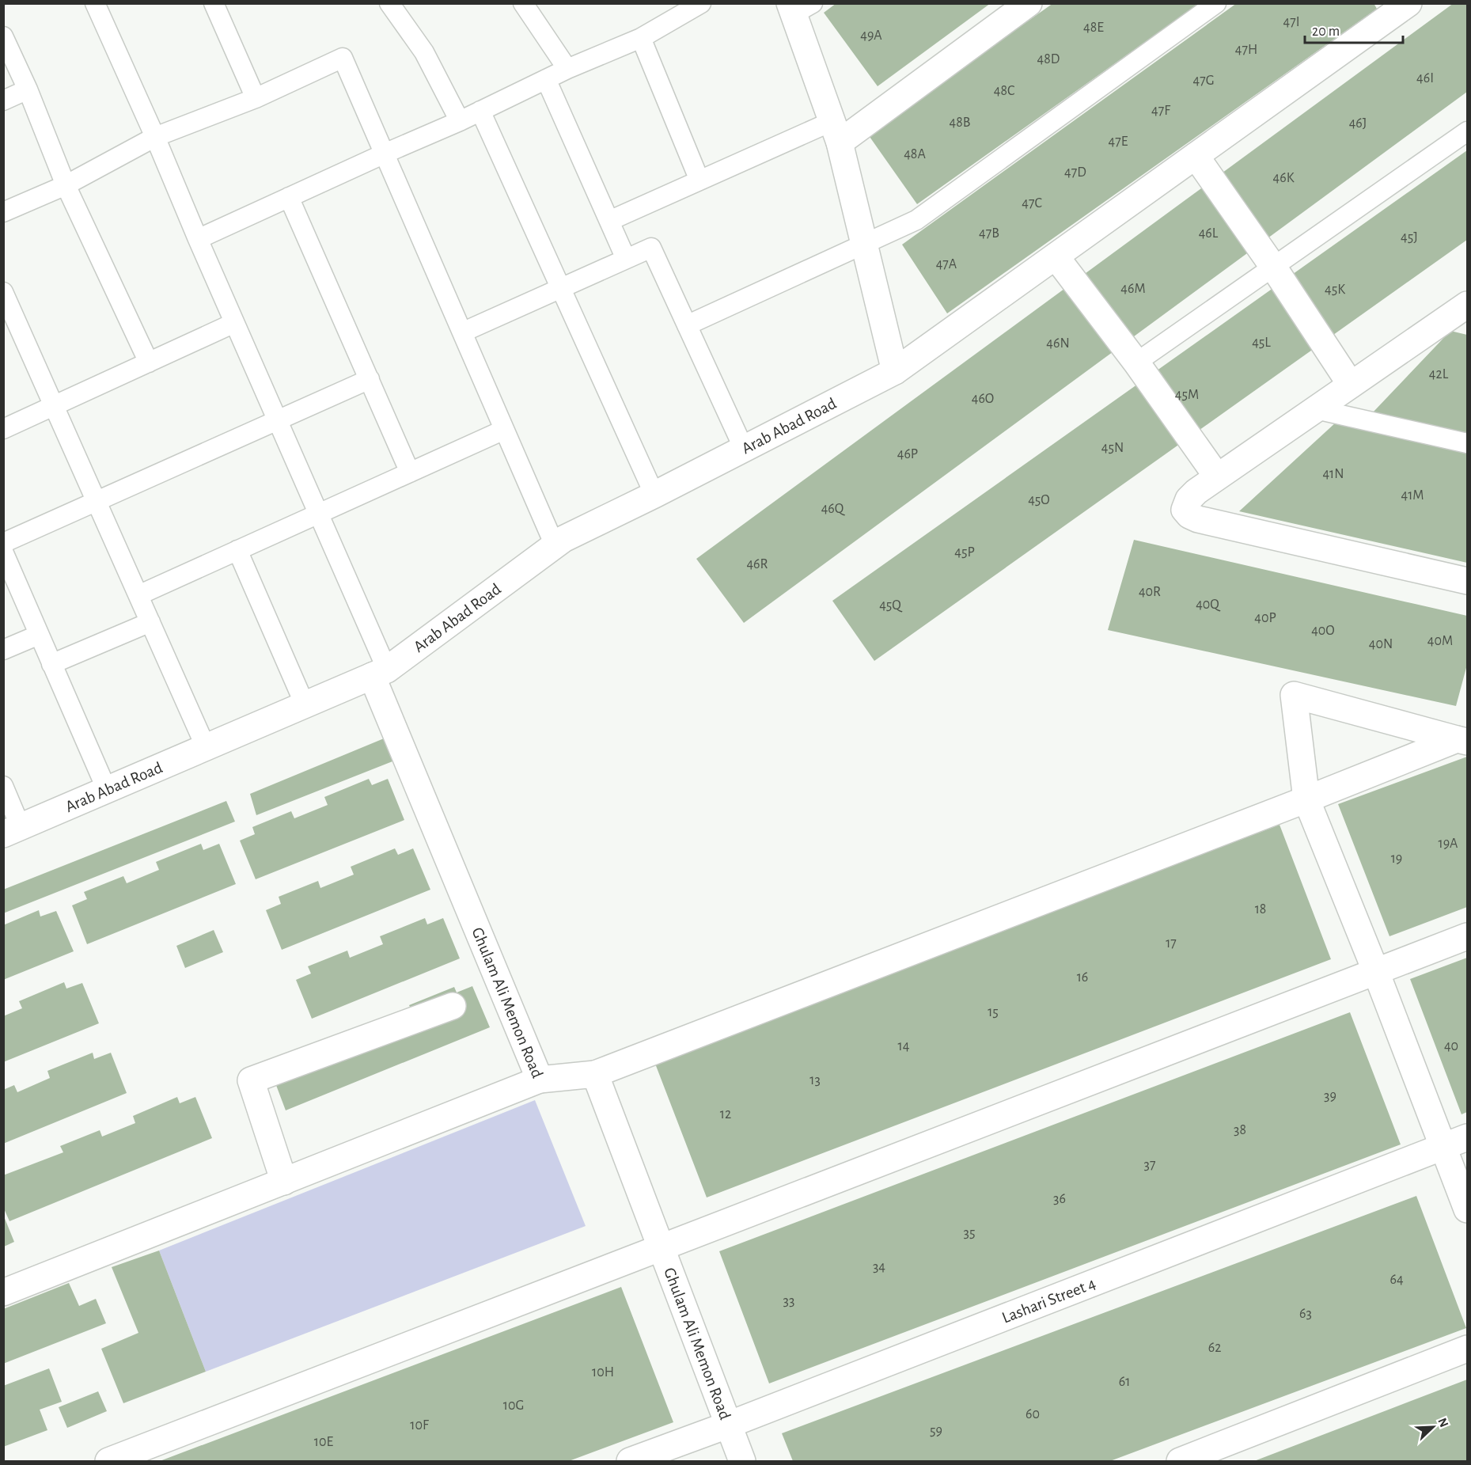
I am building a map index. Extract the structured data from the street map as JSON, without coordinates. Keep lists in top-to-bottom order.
{
  "streets": {
    "street": ["Arab Abad Road", "Ghulam Ali Memon Road", "Lashari Street 4"]
  },
  "crossings": [
    ["Arab Abad Road", "Ghulam Ali Memon Road"],
    ["Ghulam Ali Memon Road", "Lashari Street 4"]
  ],
  "house_numbers": [
    "47I",
    "48E",
    "49A",
    "47H",
    "48D",
    "46I",
    "47G",
    "48C",
    "47F",
    "48B",
    "46J",
    "47E",
    "48A",
    "47D",
    "46K",
    "47C",
    "47B",
    "46L",
    "45J",
    "47A",
    "46M",
    "45K",
    "45L",
    "46N",
    "42L",
    "45M",
    "46O",
    "45N",
    "46P",
    "41N",
    "41M",
    "45O",
    "46Q",
    "45P",
    "46R",
    "40R",
    "40Q",
    "45Q",
    "40P",
    "40O",
    "40M",
    "40N",
    "19A",
    "19",
    "18",
    "17",
    "16",
    "15",
    "14",
    "40",
    "13",
    "39",
    "12",
    "38",
    "37",
    "36",
    "35",
    "34",
    "64",
    "33",
    "63",
    "62",
    "10H",
    "61",
    "10G",
    "60",
    "10F",
    "59",
    "10E"
  ],
  "scale_bar": "20 m",
  "north": "top right"
}
